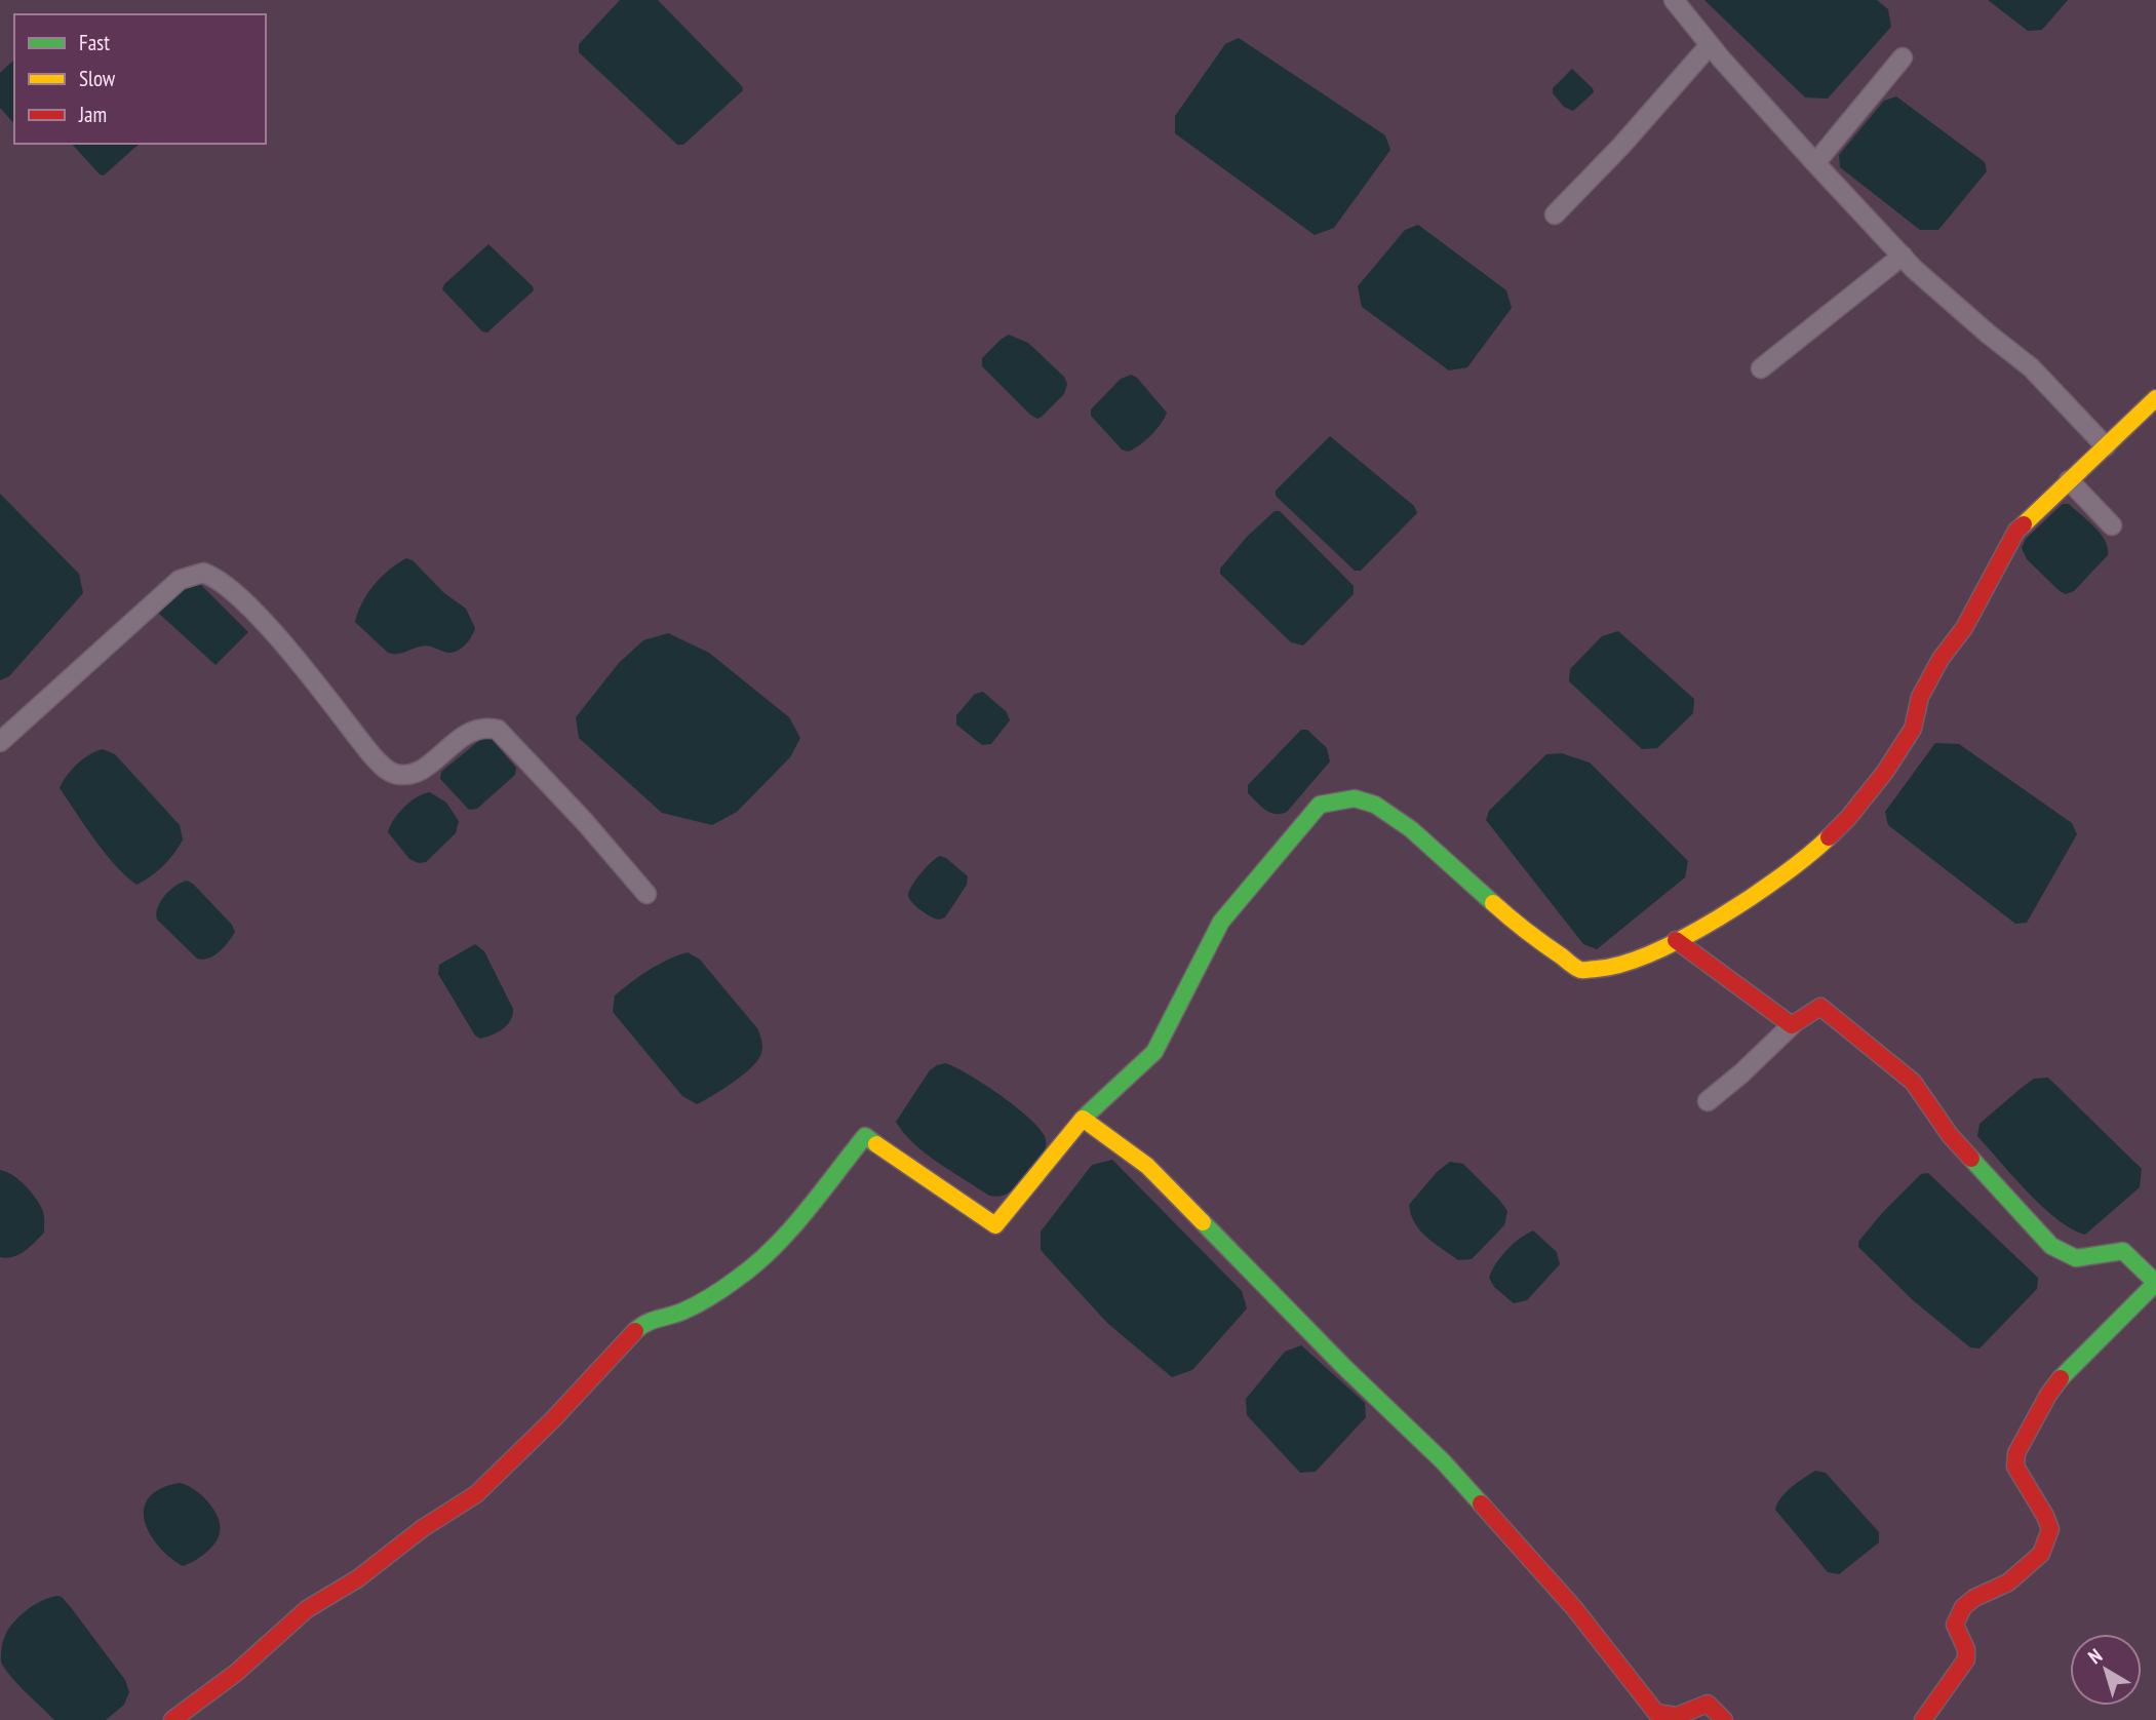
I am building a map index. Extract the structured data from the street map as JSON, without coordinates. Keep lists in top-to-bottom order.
{
  "legend": ["Fast", "Slow", "Jam"],
  "north": "top left"
}
